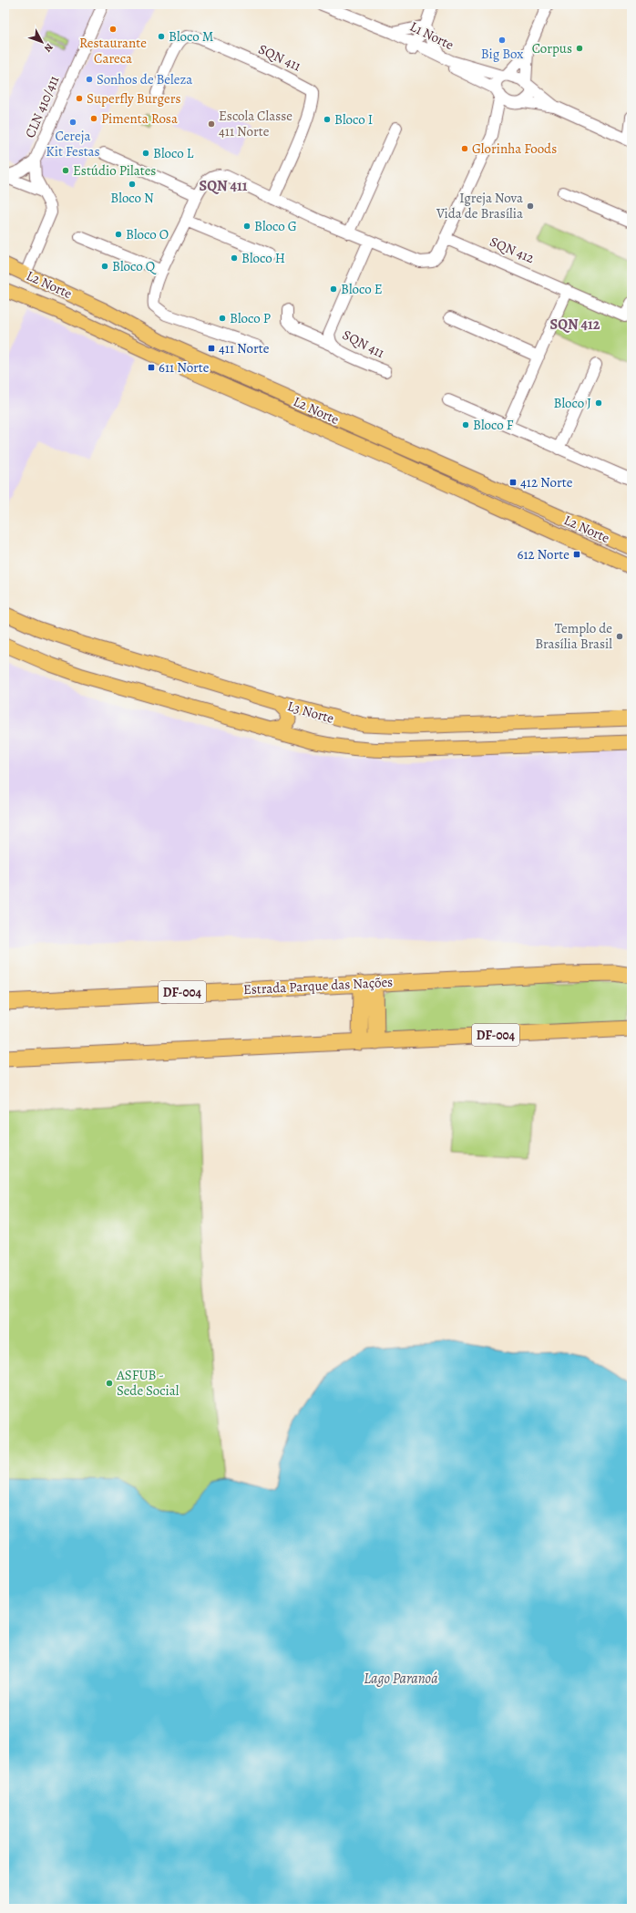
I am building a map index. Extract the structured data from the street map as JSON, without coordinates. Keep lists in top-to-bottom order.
{
  "streets": {
    "highway": ["Estrada Parque das Nações", "DF-004"],
    "main road": ["L2 Norte", "L3 Norte"],
    "street": [
      "L1 Norte",
      "SQN 411",
      "CLN 410/411",
      "SQN 412"
    ]
  },
  "districts": ["SQN 411", "SQN 412"],
  "water": ["Lago Paranoá"],
  "places": {
    "other": [
      "Restaurante Careca",
      "Bloco M",
      "Big Box",
      "Corpus",
      "Sonhos de Beleza",
      "Superfly Burgers",
      "Pimenta Rosa",
      "Bloco I",
      "Cereja Kit Festas",
      "Escola Classe 411 Norte",
      "Glorinha Foods",
      "Bloco L",
      "Estúdio Pilates",
      "Bloco N",
      "Igreja Nova Vida de Brasília",
      "Bloco G",
      "Bloco O",
      "Bloco H",
      "Bloco Q",
      "Bloco E",
      "Bloco P",
      "Bloco J",
      "Bloco F",
      "Templo de Brasília Brasil",
      "ASFUB - Sede Social"
    ],
    "transit": [
      "411 Norte",
      "611 Norte",
      "412 Norte",
      "612 Norte"
    ]
  },
  "north": "bottom right"
}
